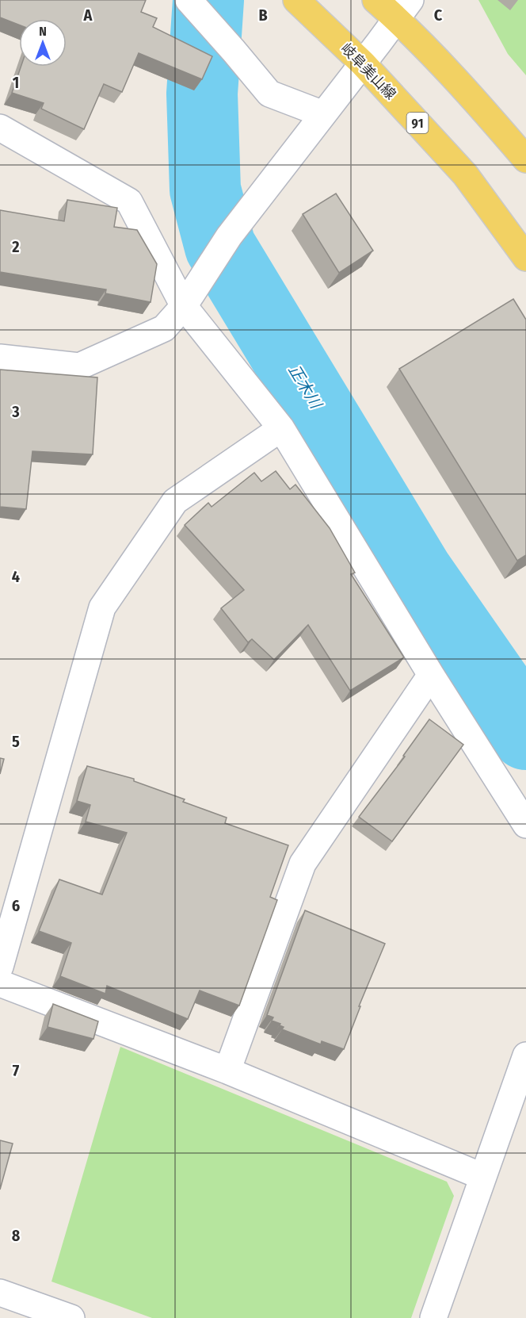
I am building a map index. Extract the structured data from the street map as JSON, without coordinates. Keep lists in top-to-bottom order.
{
  "streets": {
    "main road": ["岐阜美山線", "91"]
  },
  "water": ["正木川"],
  "north": "top",
  "grid": {
    "columns": ["A", "B", "C"],
    "rows": [
      "1",
      "2",
      "3",
      "4",
      "5",
      "6",
      "7",
      "8"
    ]
  }
}
